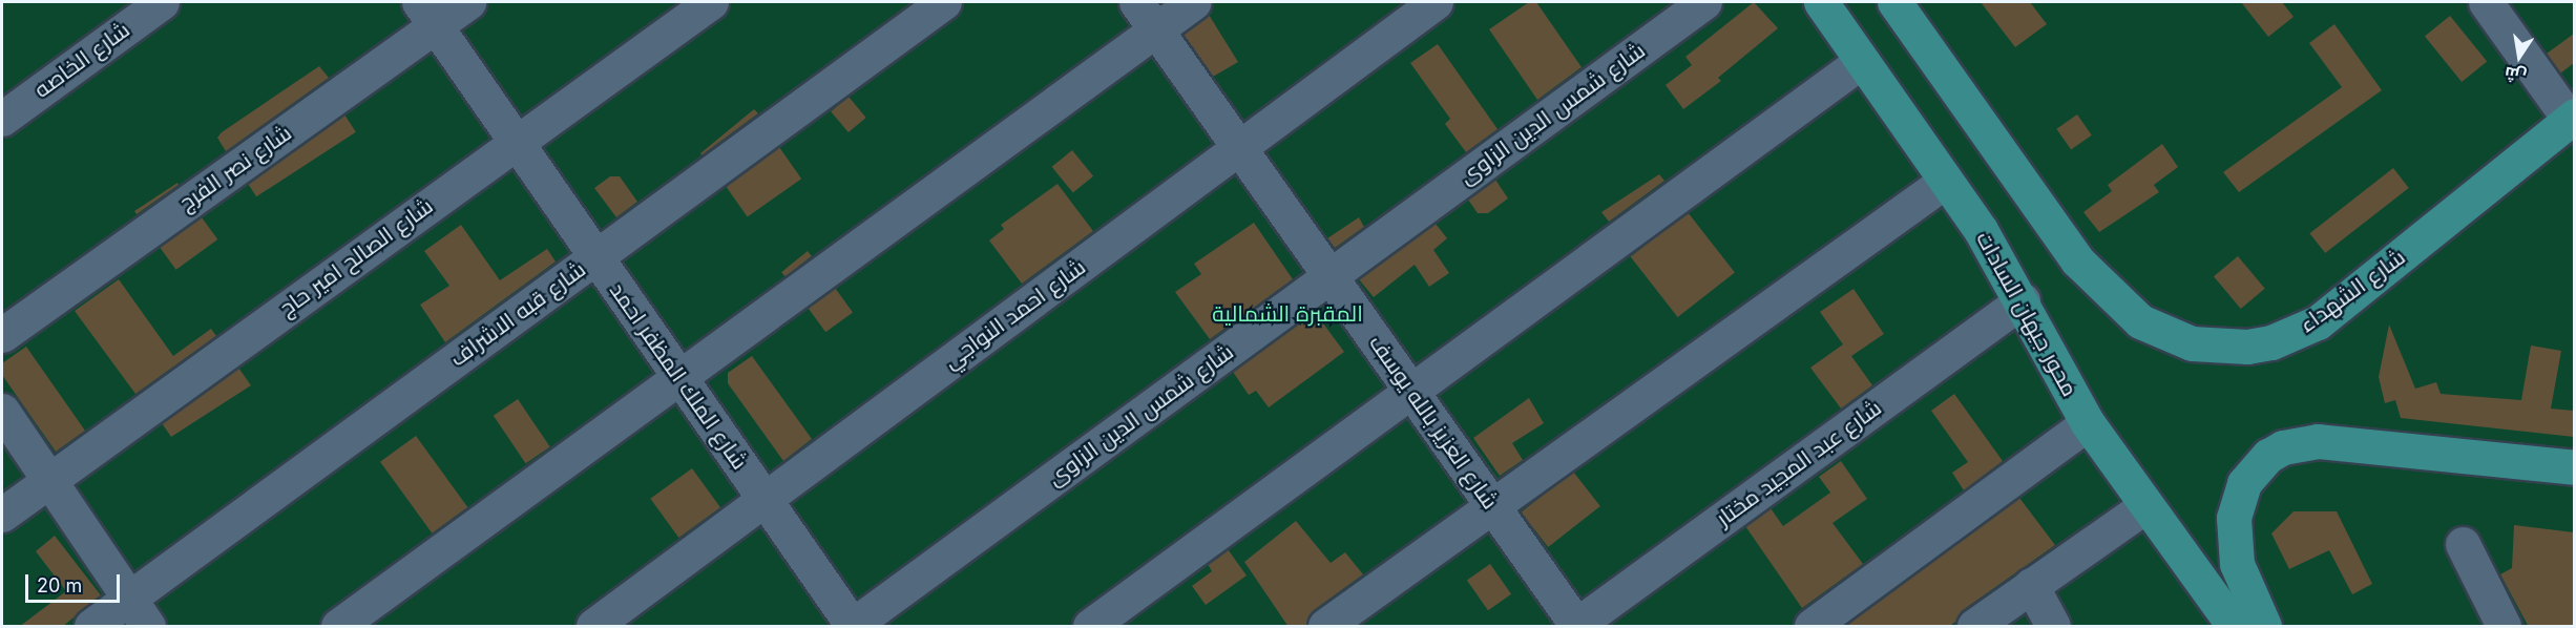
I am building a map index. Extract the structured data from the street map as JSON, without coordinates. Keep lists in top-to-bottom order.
{
  "streets": {
    "main road": ["شارع الشهداء", "محور جيهان السادات"],
    "street": [
      "شارع الخاصه",
      "شارع شمس الدين الزاوى",
      "شارع نصر الفرج",
      "شارع الصالح امير حاج",
      "شارع قبه الاشراف",
      "شارع احمد النواجي",
      "شارع الملك المظفر احمد",
      "شارع العزيز بالله يوسف",
      "شارع عبد المجيد مختار"
    ]
  },
  "crossings": [
    ["شارع شمس الدين الزاوى", "شارع الملك المظفر احمد"],
    ["شارع شمس الدين الزاوى", "شارع العزيز بالله يوسف"],
    ["شارع نصر الفرج", "شارع الملك المظفر احمد"],
    ["شارع الصالح امير حاج", "شارع الملك المظفر احمد"],
    ["شارع قبه الاشراف", "شارع الملك المظفر احمد"],
    ["شارع احمد النواجي", "شارع الملك المظفر احمد"],
    ["شارع احمد النواجي", "شارع العزيز بالله يوسف"],
    ["محور جيهان السادات", "شارع عبد المجيد مختار"],
    ["شارع العزيز بالله يوسف", "شارع عبد المجيد مختار"]
  ],
  "parks": ["المقبرة الشمالية"],
  "scale_bar": "20 m",
  "north": "bottom"
}
